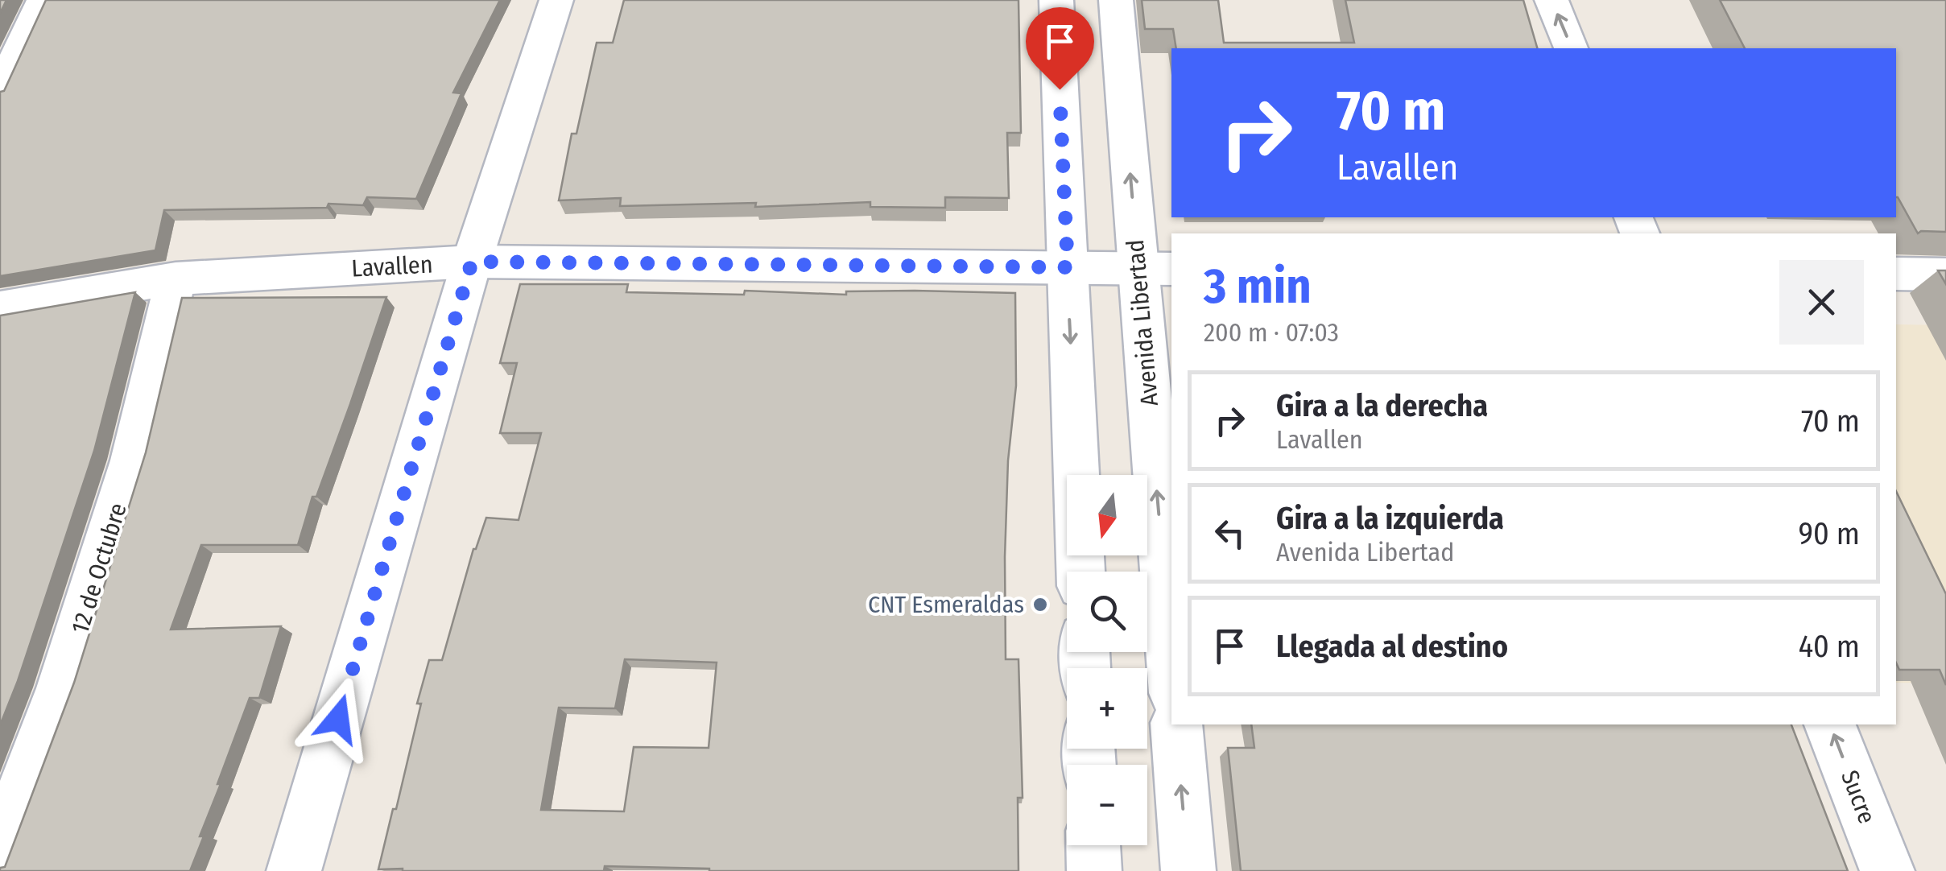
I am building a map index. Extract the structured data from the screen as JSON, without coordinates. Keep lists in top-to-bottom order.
{
  "streets": {
    "street": [
      "Lavallen",
      "Avenida Libertad",
      "12 de Octubre",
      "Sucre"
    ]
  },
  "crossings": [
    ["Lavallen", "Avenida Libertad"],
    ["Lavallen", "12 de Octubre"]
  ],
  "one_way": ["Sucre"],
  "places": ["CNT Esmeraldas"],
  "north": "bottom",
  "page": {
    "turn": ["70 m", "Lavallen"],
    "heading": ["3 min", "200 m · 07:03"],
    "list": [
      {
        "name": "Gira a la derecha",
        "note": "Lavallen",
        "value": "70 m"
      },
      {
        "name": "Gira a la izquierda",
        "note": "Avenida Libertad",
        "value": "90 m"
      },
      {
        "name": "Llegada al destino",
        "value": "40 m"
      }
    ],
    "map_buttons": ["+", "−"]
  }
}
